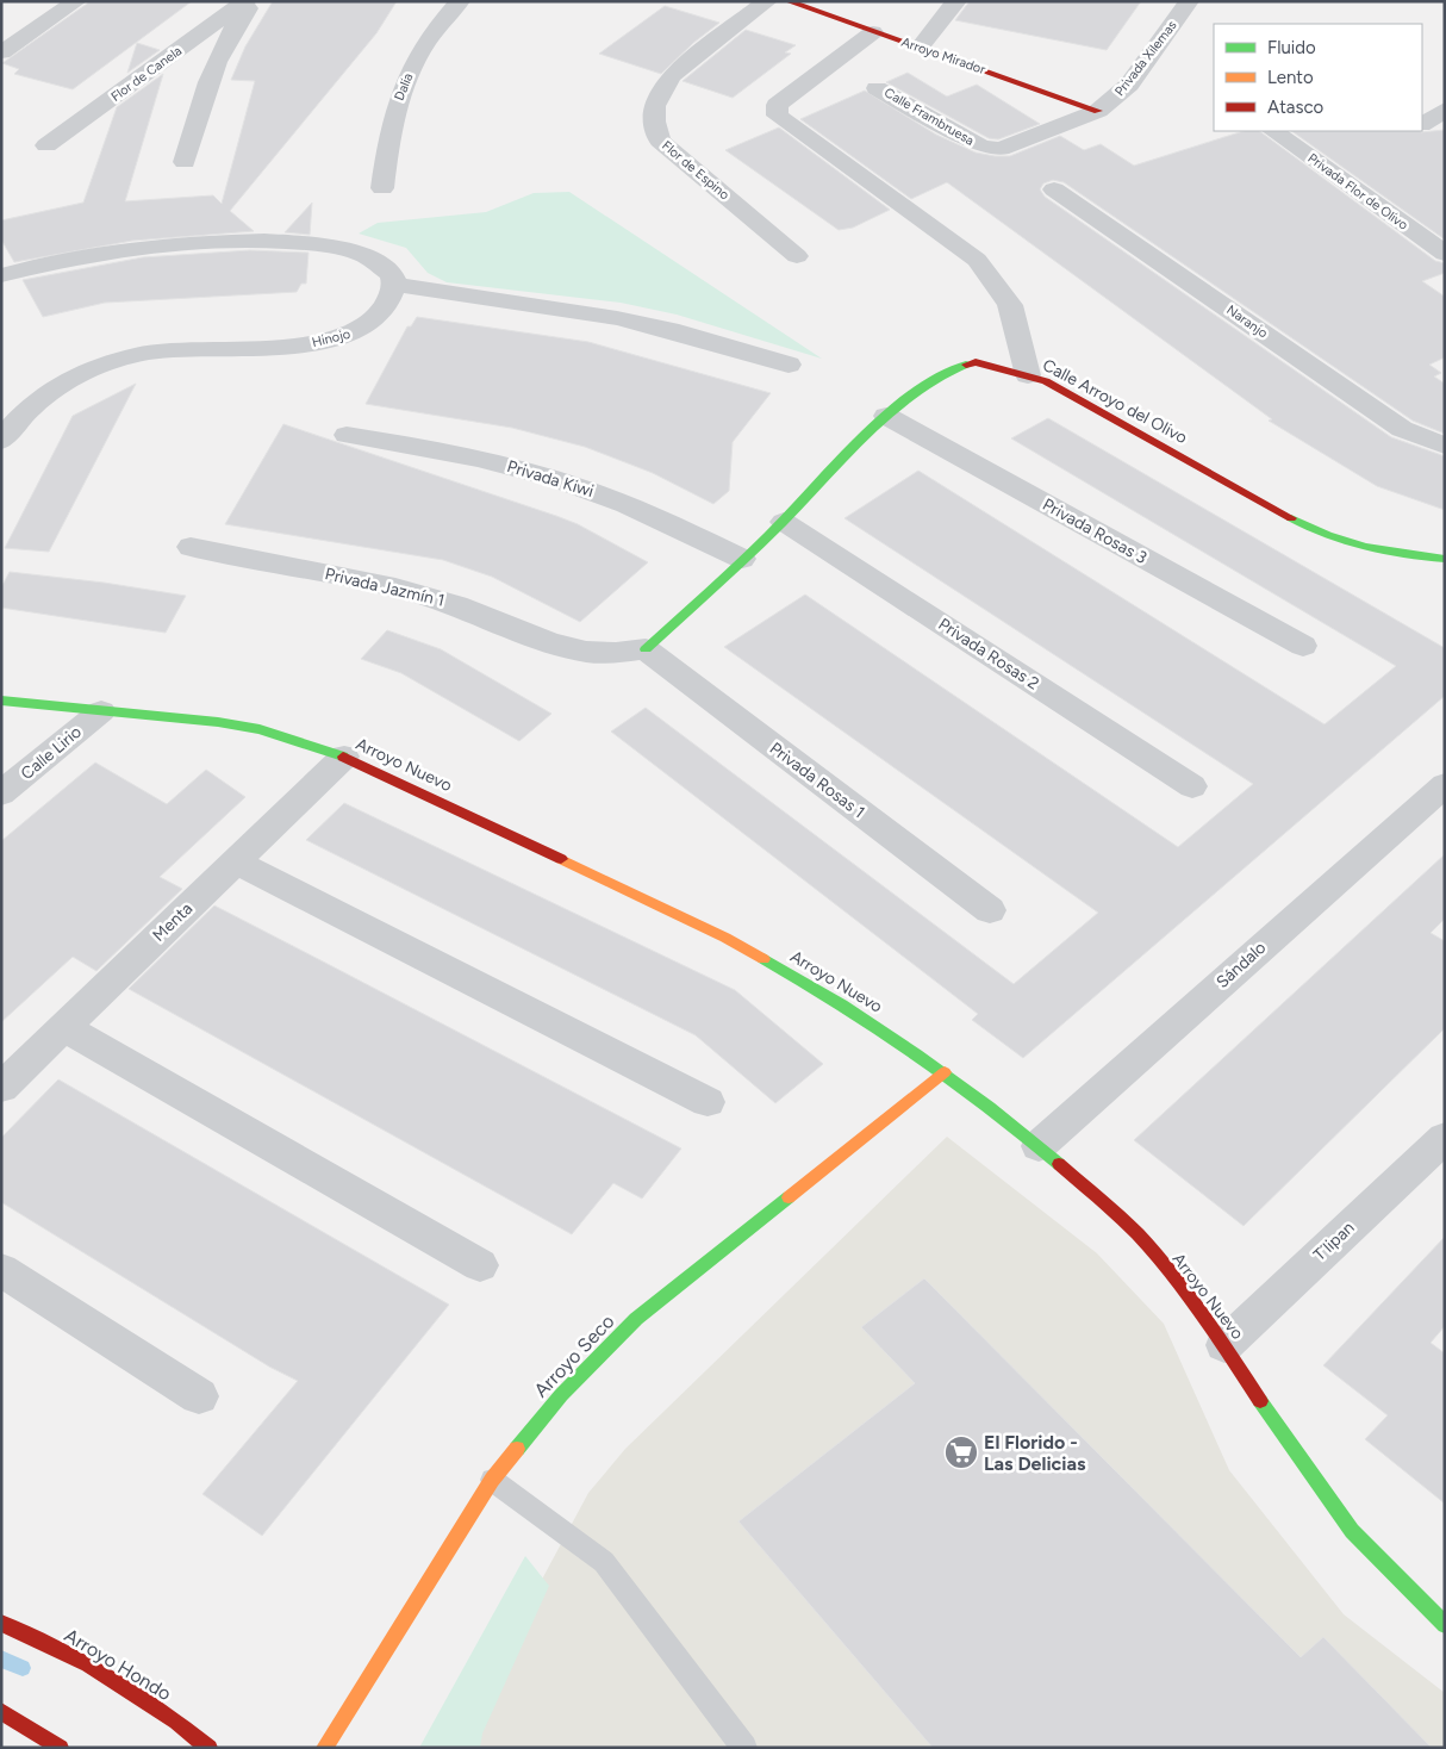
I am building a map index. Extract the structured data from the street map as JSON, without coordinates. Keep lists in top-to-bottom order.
{
  "streets": {
    "street": [
      "Arroyo Mirador",
      "Privada Xilemas",
      "Flor de Canela",
      "Dalia",
      "Calle Frambruesa",
      "Flor de Espino",
      "Privada Flor de Olivo",
      "Naranjo",
      "Hinojo",
      "Calle Arroyo del Olivo",
      "Privada Kiwi",
      "Privada Rosas 3",
      "Privada Jazmín 1",
      "Privada Rosas 2",
      "Calle Lirio",
      "Arroyo Nuevo",
      "Privada Rosas 1",
      "Menta",
      "Sándalo",
      "T´lipan",
      "Arroyo Seco",
      "Arroyo Hondo"
    ]
  },
  "crossings": [
    ["Arroyo Mirador", "Privada Xilemas"],
    ["Arroyo Mirador", "Calle Frambruesa"],
    ["Privada Xilemas", "Calle Frambruesa"],
    ["Calle Arroyo del Olivo", "Privada Kiwi"],
    ["Calle Arroyo del Olivo", "Privada Rosas 3"],
    ["Calle Arroyo del Olivo", "Privada Jazmín 1"],
    ["Calle Arroyo del Olivo", "Privada Rosas 2"],
    ["Calle Arroyo del Olivo", "Privada Rosas 1"],
    ["Privada Jazmín 1", "Privada Rosas 1"],
    ["Calle Lirio", "Arroyo Nuevo"],
    ["Arroyo Nuevo", "Menta"],
    ["Arroyo Nuevo", "Sándalo"],
    ["Arroyo Nuevo", "T´lipan"],
    ["Arroyo Nuevo", "Arroyo Seco"]
  ],
  "places": {
    "supermarket": ["El Florido - Las Delicias"]
  },
  "legend": ["Fluido", "Lento", "Atasco"]
}
